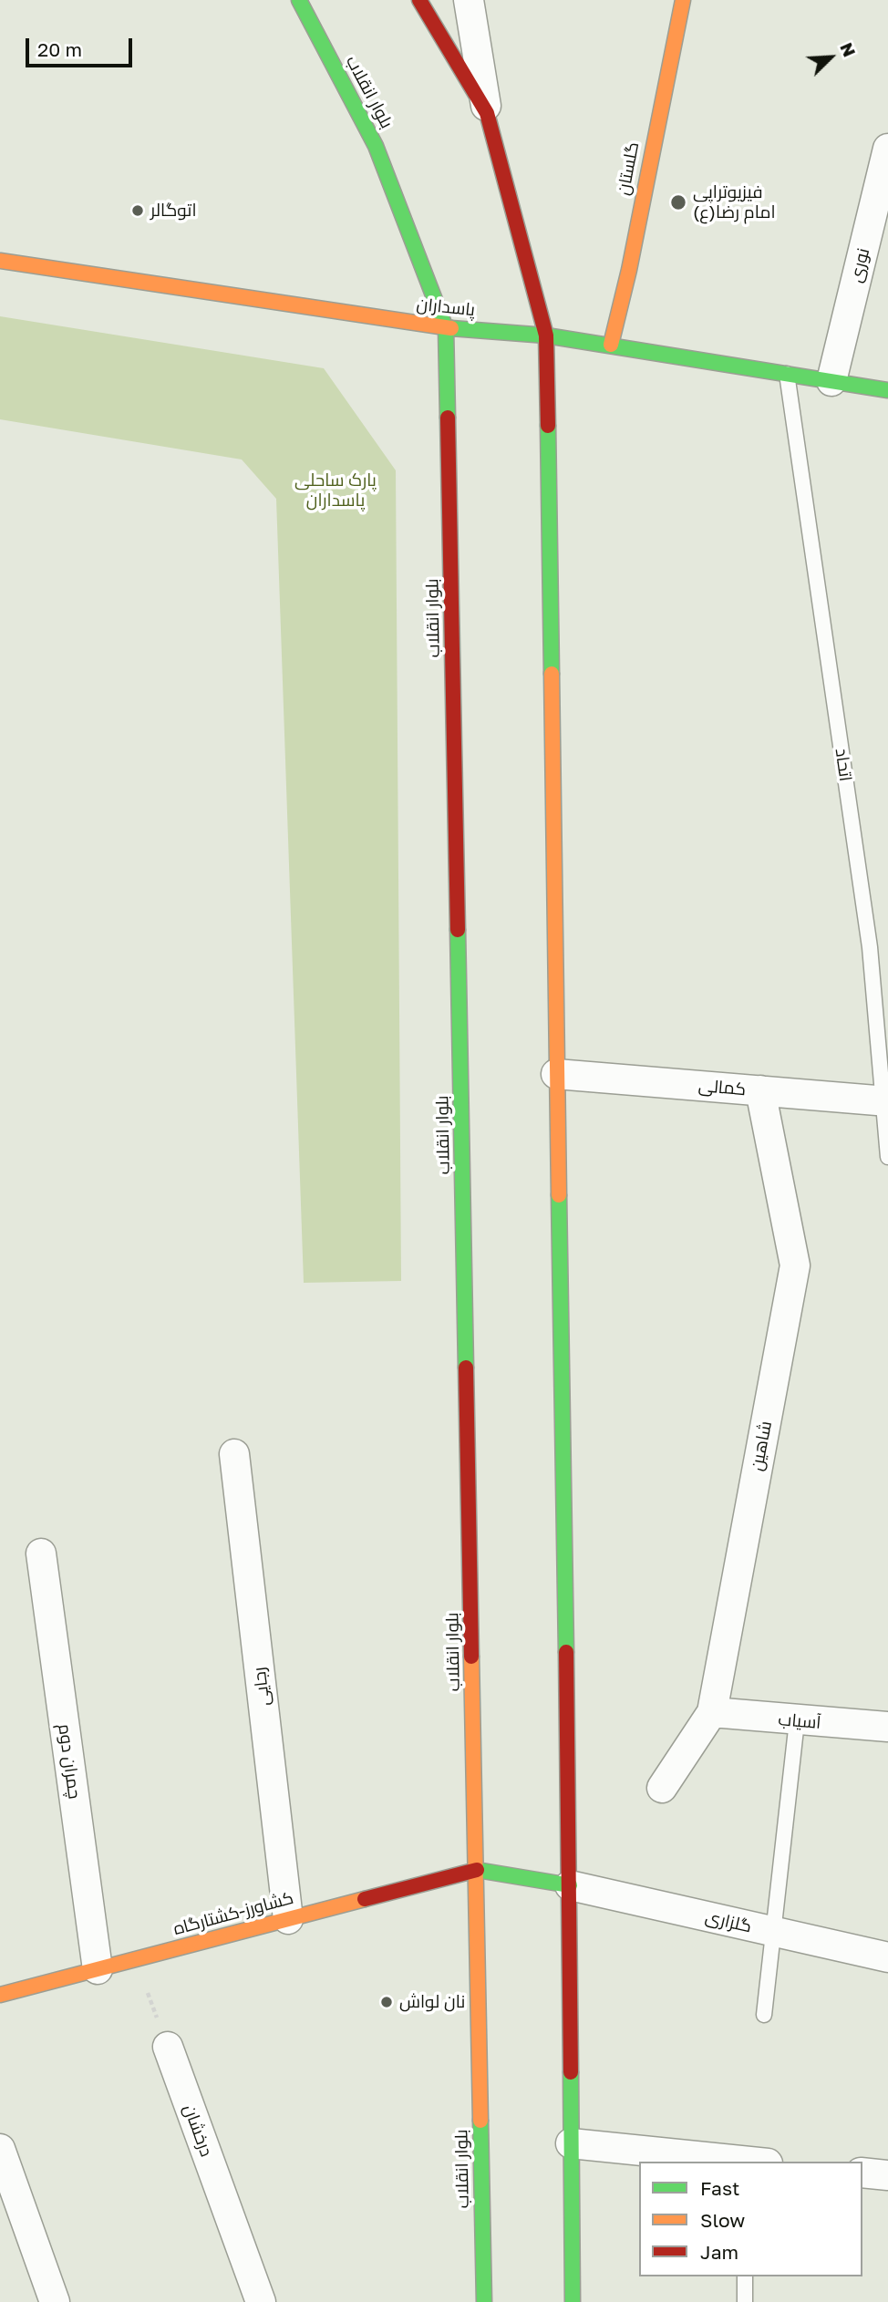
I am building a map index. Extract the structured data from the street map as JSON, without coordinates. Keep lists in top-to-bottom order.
{
  "streets": {
    "main road": [
      "بلوار انقلاب",
      "گلستان",
      "پاسداران",
      "کشاورز-کشتارگاه"
    ],
    "street": [
      "نوری",
      "کمالی",
      "شاهین",
      "رجایی",
      "آسیاب",
      "چمران دوم",
      "گلزاری",
      "درخشان"
    ],
    "lane": ["اتحاد"]
  },
  "crossings": [
    ["بلوار انقلاب", "پاسداران"],
    ["بلوار انقلاب", "کشاورز-کشتارگاه"],
    ["گلستان", "پاسداران"],
    ["نوری", "پاسداران"],
    ["پاسداران", "اتحاد"],
    ["اتحاد", "کمالی"],
    ["کمالی", "شاهین"],
    ["شاهین", "آسیاب"],
    ["رجایی", "کشاورز-کشتارگاه"],
    ["چمران دوم", "کشاورز-کشتارگاه"]
  ],
  "parks": ["پارک ساحلی پاسداران"],
  "places": ["فیزیوتراپی امام رضا(ع)", "اتوگالر", "نان لواش"],
  "legend": ["Fast", "Slow", "Jam"],
  "scale_bar": "20 m",
  "north": "top right"
}
